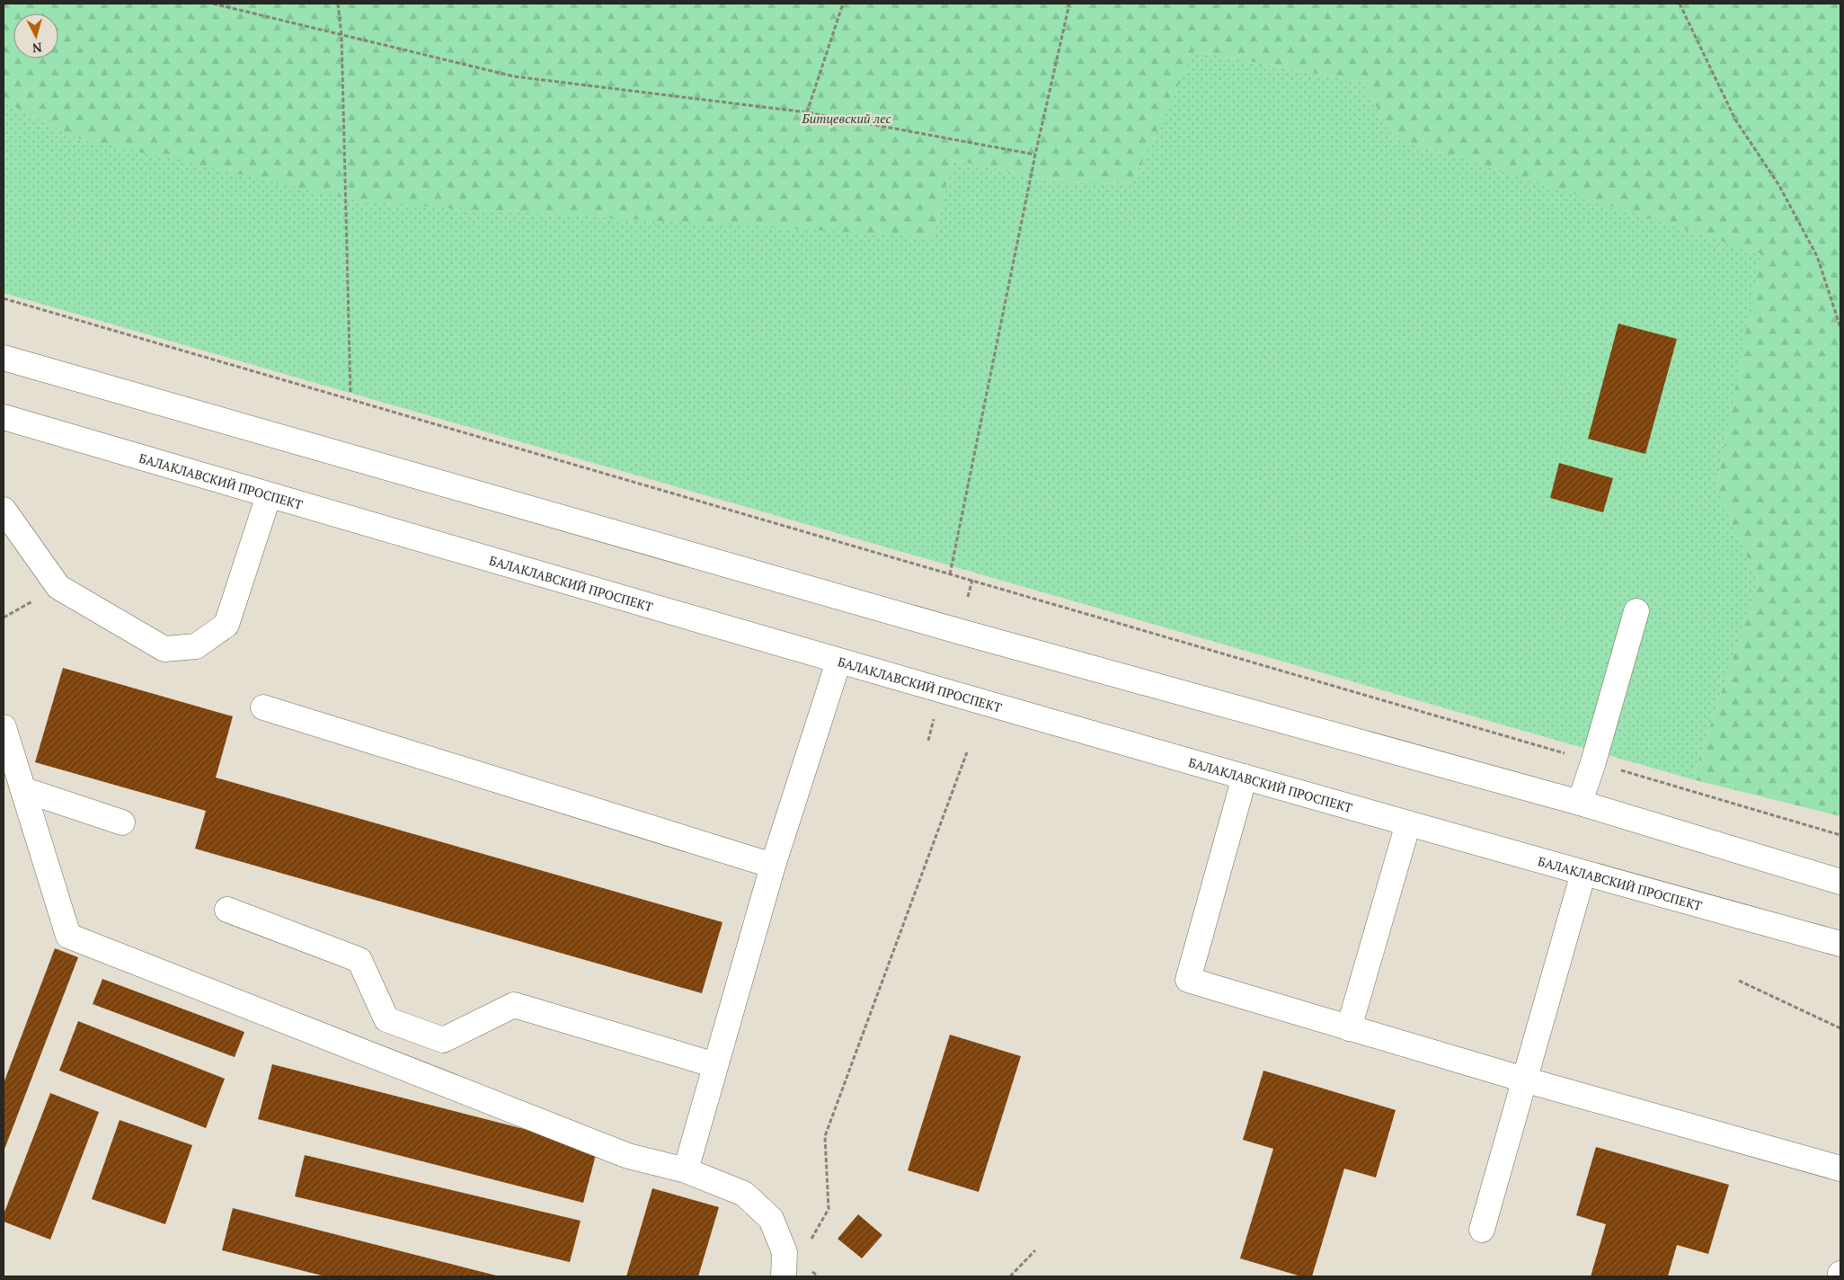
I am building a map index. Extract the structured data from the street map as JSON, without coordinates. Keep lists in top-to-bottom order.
{
  "streets": {
    "main road": ["БАЛАКЛАВСКИЙ ПРОСПЕКТ"]
  },
  "parks": ["Битцевский лес"],
  "north": "bottom"
}
